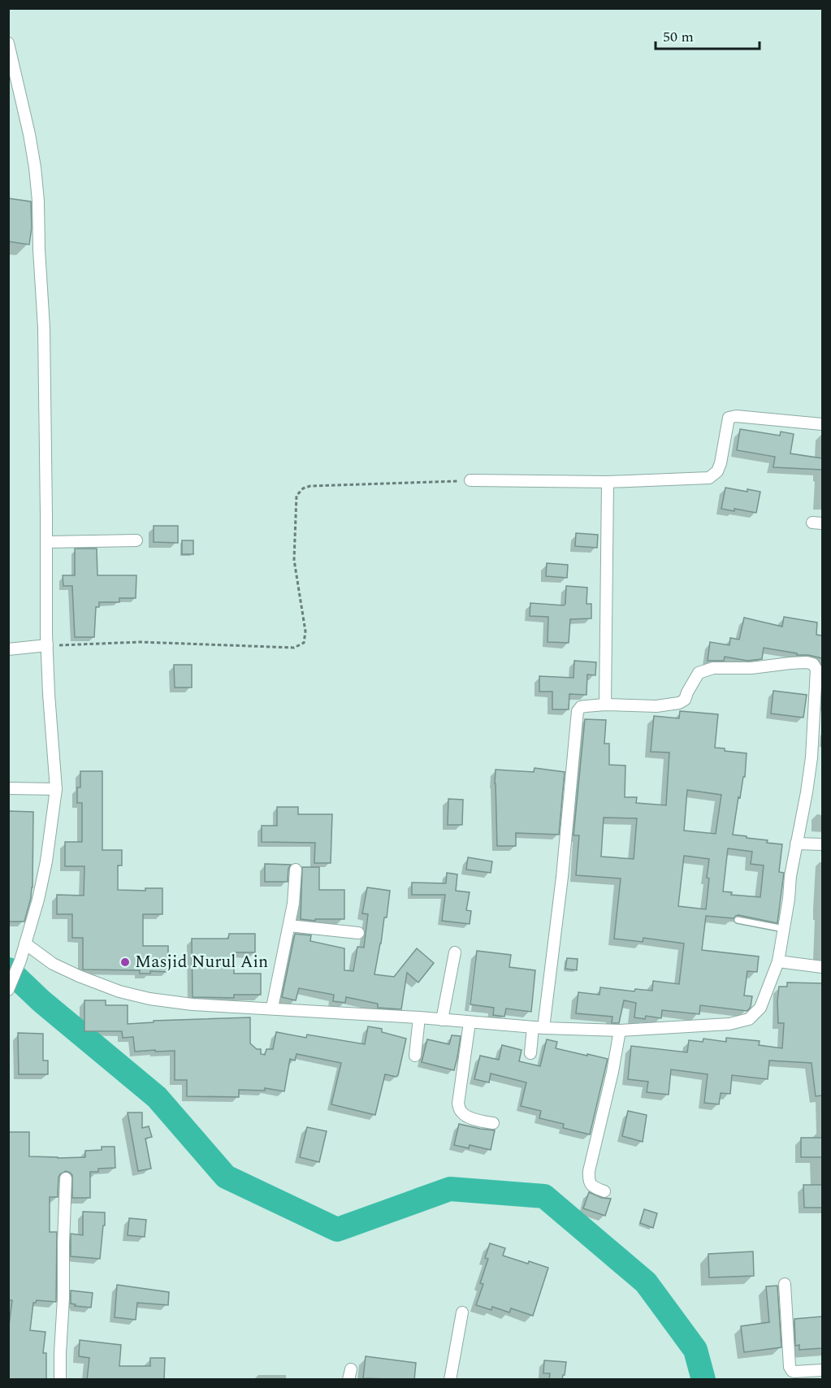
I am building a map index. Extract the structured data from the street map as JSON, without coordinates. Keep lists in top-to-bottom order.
{
  "places": ["Masjid Nurul Ain"],
  "scale_bar": "50 m"
}
